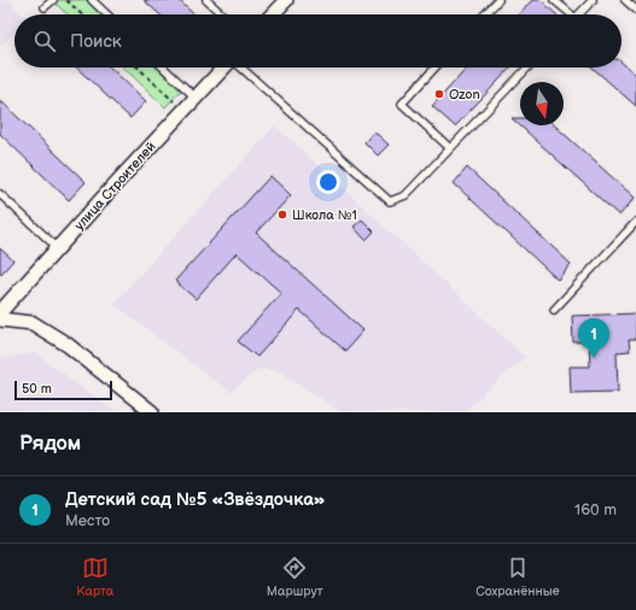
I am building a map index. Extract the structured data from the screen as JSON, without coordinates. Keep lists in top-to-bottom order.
{
  "streets": {
    "street": ["улица Строителей"]
  },
  "places": ["Ozon", "Школа №1"],
  "scale_bar": "50 m",
  "north": "bottom",
  "page": {
    "search": "Поиск",
    "pins": "1",
    "scale": "50 m",
    "heading": "Рядом",
    "list": [
      {
        "mark": "1",
        "name": "Детский сад №5 «Звёздочка»",
        "note": "Место",
        "value": "160 m"
      }
    ],
    "nav": ["Карта", "Маршрут", "Сохранённые"]
  }
}
